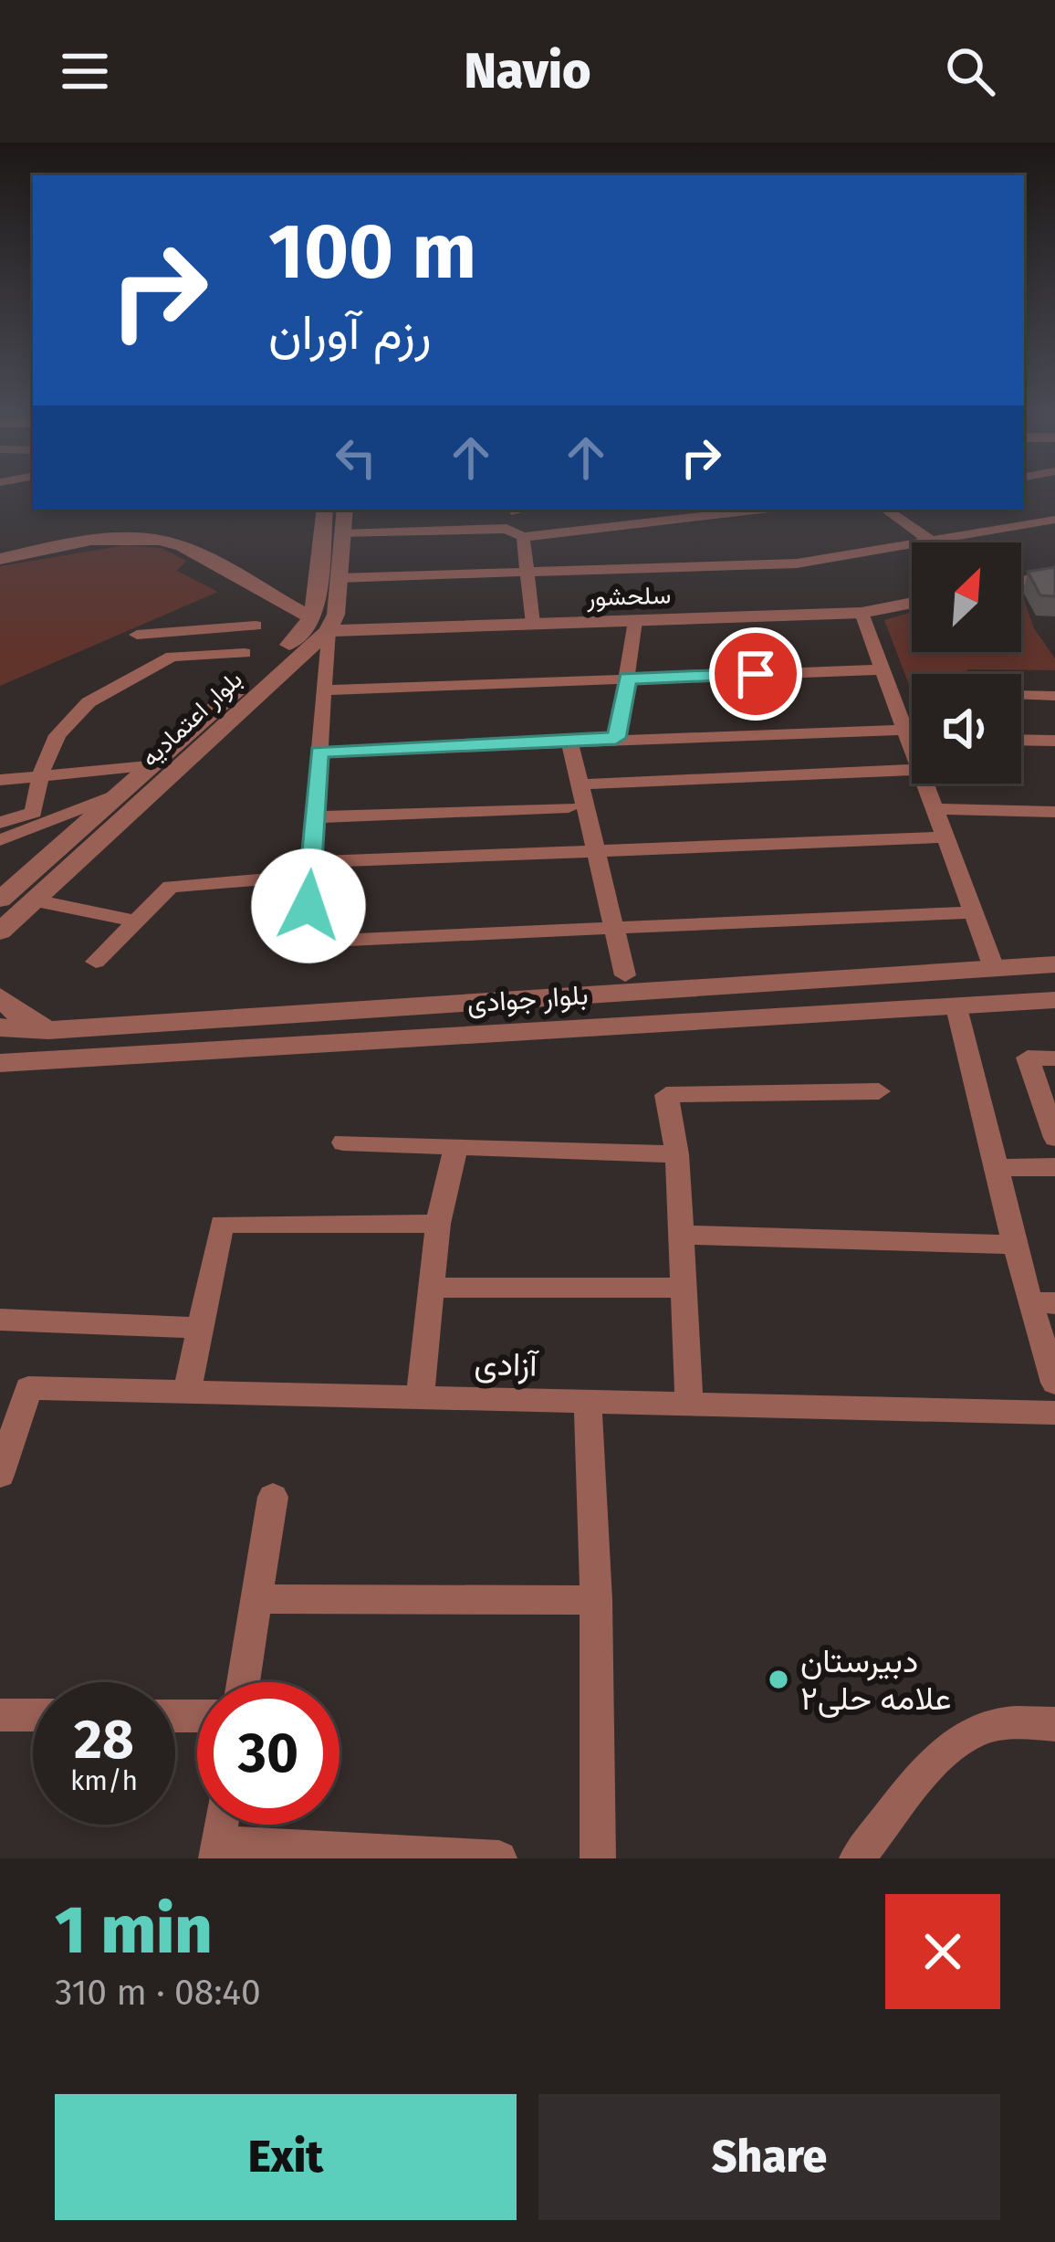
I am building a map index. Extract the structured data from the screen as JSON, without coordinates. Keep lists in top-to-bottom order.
{
  "streets": {
    "street": [
      "سلحشور",
      "بلوار اعتمادیه",
      "بلوار جوادی",
      "آزادی"
    ]
  },
  "crossings": [
    ["سلحشور", "بلوار اعتمادیه"]
  ],
  "places": ["دبیرستان علامه حلی۲"],
  "north": "top right",
  "page": {
    "header": "Navio",
    "turn": ["100 m", "رزم آوران"],
    "speed": "28 km/h",
    "limit": "30",
    "heading": ["1 min", "310 m · 08:40"],
    "buttons": ["Exit", "Share"]
  }
}
